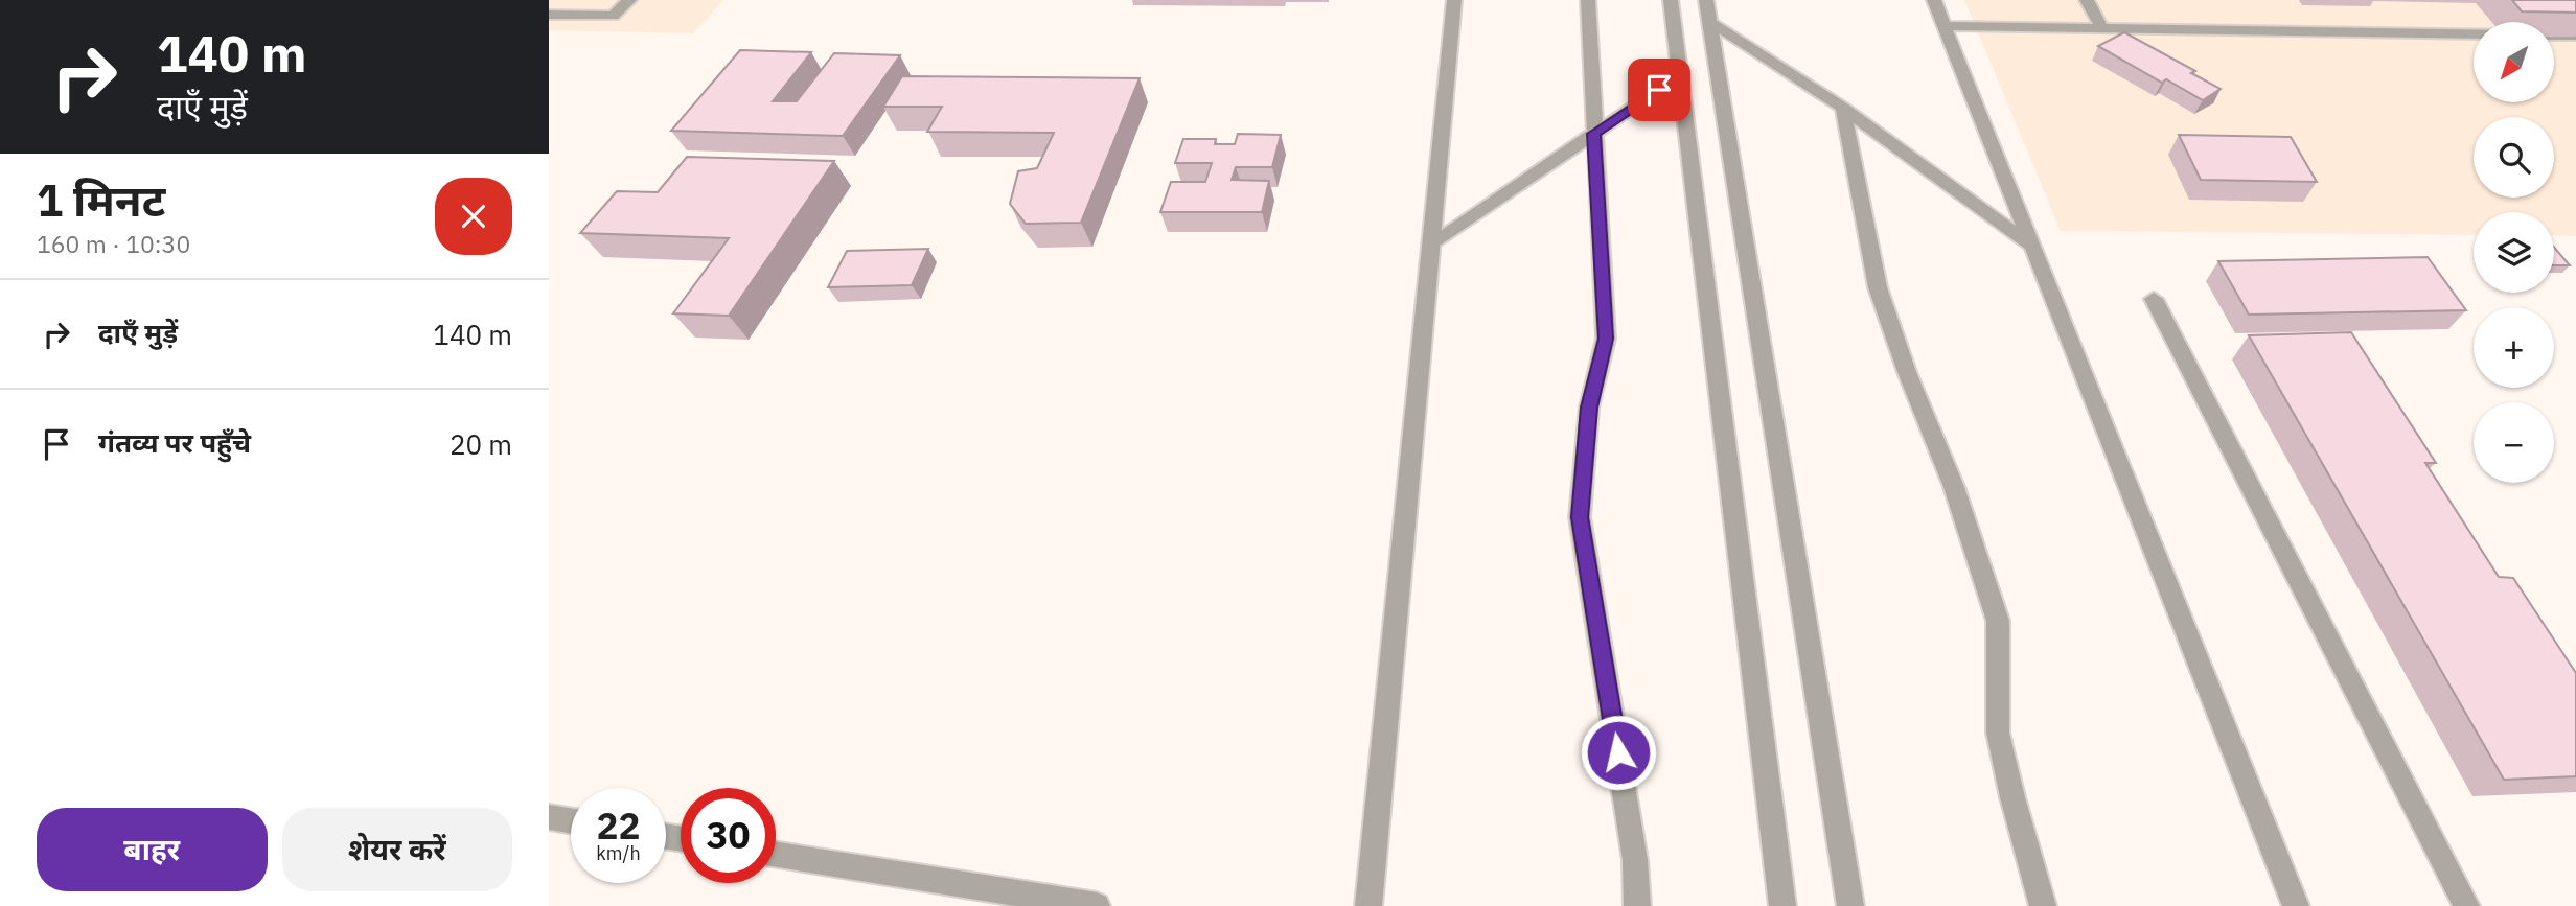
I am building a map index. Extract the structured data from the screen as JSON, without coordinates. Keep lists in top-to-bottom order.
{
  "north": "bottom left",
  "page": {
    "turn": ["140 m", "दाएँ मुड़ें"],
    "map_buttons": ["+", "−"],
    "heading": ["1 मिनट", "160 m · 10:30"],
    "list": [
      {
        "name": "दाएँ मुड़ें",
        "value": "140 m"
      },
      {
        "name": "गंतव्य पर पहुँचे",
        "value": "20 m"
      }
    ],
    "speed": "22 km/h",
    "limit": "30",
    "buttons": ["बाहर", "शेयर करें"]
  }
}
